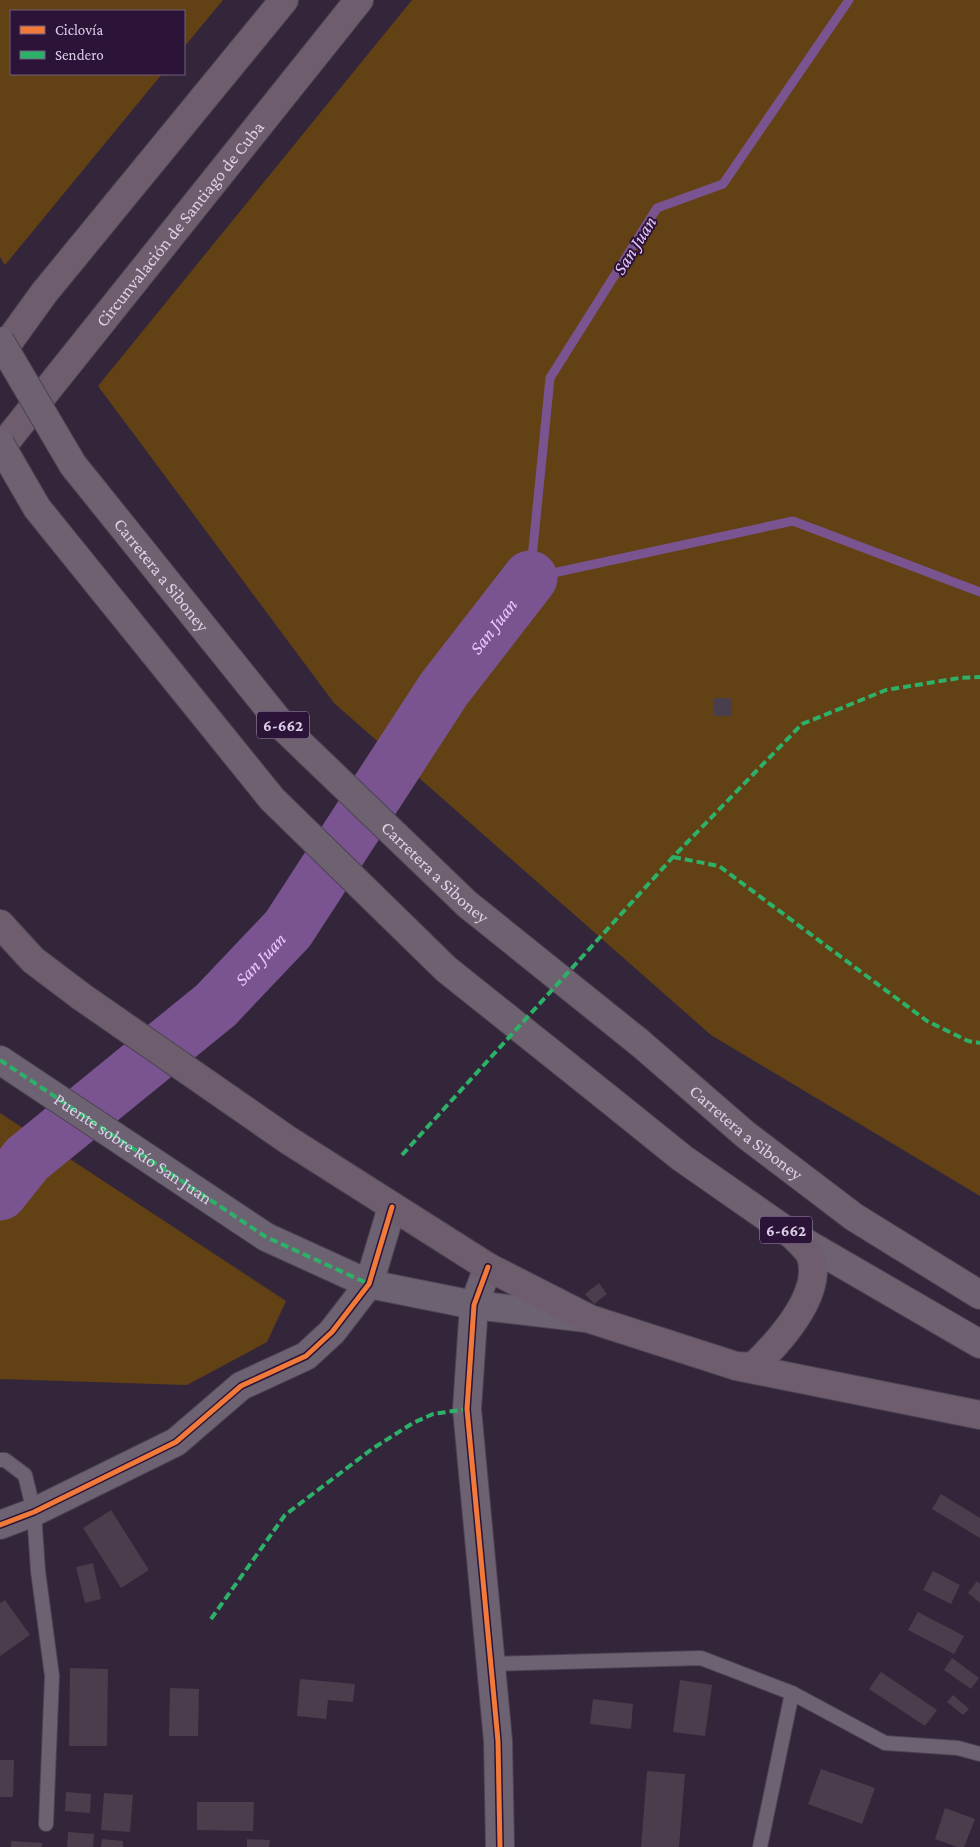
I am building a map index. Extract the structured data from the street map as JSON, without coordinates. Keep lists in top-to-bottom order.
{
  "streets": {
    "highway": ["Circunvalación de Santiago de Cuba"],
    "main road": ["Carretera a Siboney", "6-662"],
    "street": ["Puente sobre Río San Juan"]
  },
  "water": ["San Juan"],
  "legend": ["Ciclovía", "Sendero"]
}
